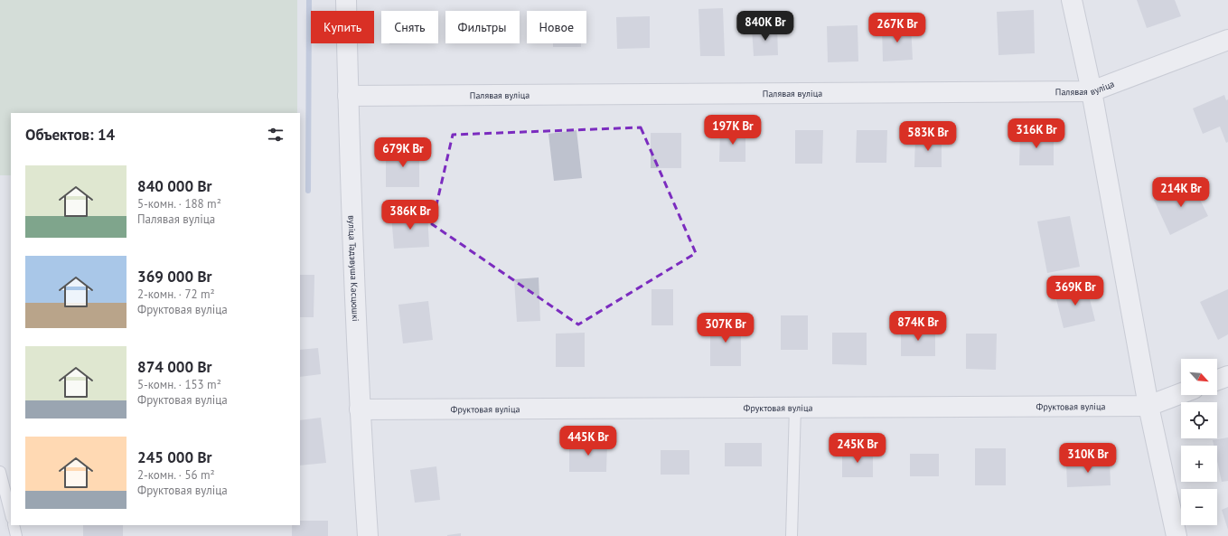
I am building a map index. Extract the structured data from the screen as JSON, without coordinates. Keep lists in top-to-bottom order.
{
  "streets": {
    "street": ["Палявая вуліца", "вуліца Тадэвуша Касцюшкі", "Фруктовая вуліца"]
  },
  "crossings": [
    ["Палявая вуліца", "вуліца Тадэвуша Касцюшкі"],
    ["вуліца Тадэвуша Касцюшкі", "Фруктовая вуліца"]
  ],
  "north": "bottom right",
  "page": {
    "price": [
      "840K Br",
      "267K Br",
      "197K Br",
      "316K Br",
      "583K Br",
      "679K Br",
      "214K Br",
      "386K Br",
      "369K Br",
      "874K Br",
      "307K Br",
      "445K Br",
      "245K Br",
      "310K Br"
    ],
    "chip": [
      "Купить",
      "Снять",
      "Фильтры",
      "Новое"
    ],
    "heading": "Объектов: 14",
    "list": [
      {
        "name": "840 000 Br",
        "note": "5-комн. · 188 m² · Палявая вуліца"
      },
      {
        "name": "369 000 Br",
        "note": "2-комн. · 72 m² · Фруктовая вуліца"
      },
      {
        "name": "874 000 Br",
        "note": "5-комн. · 153 m² · Фруктовая вуліца"
      },
      {
        "name": "245 000 Br",
        "note": "2-комн. · 56 m² · Фруктовая вуліца"
      }
    ],
    "map_buttons": ["+", "−"]
  }
}
